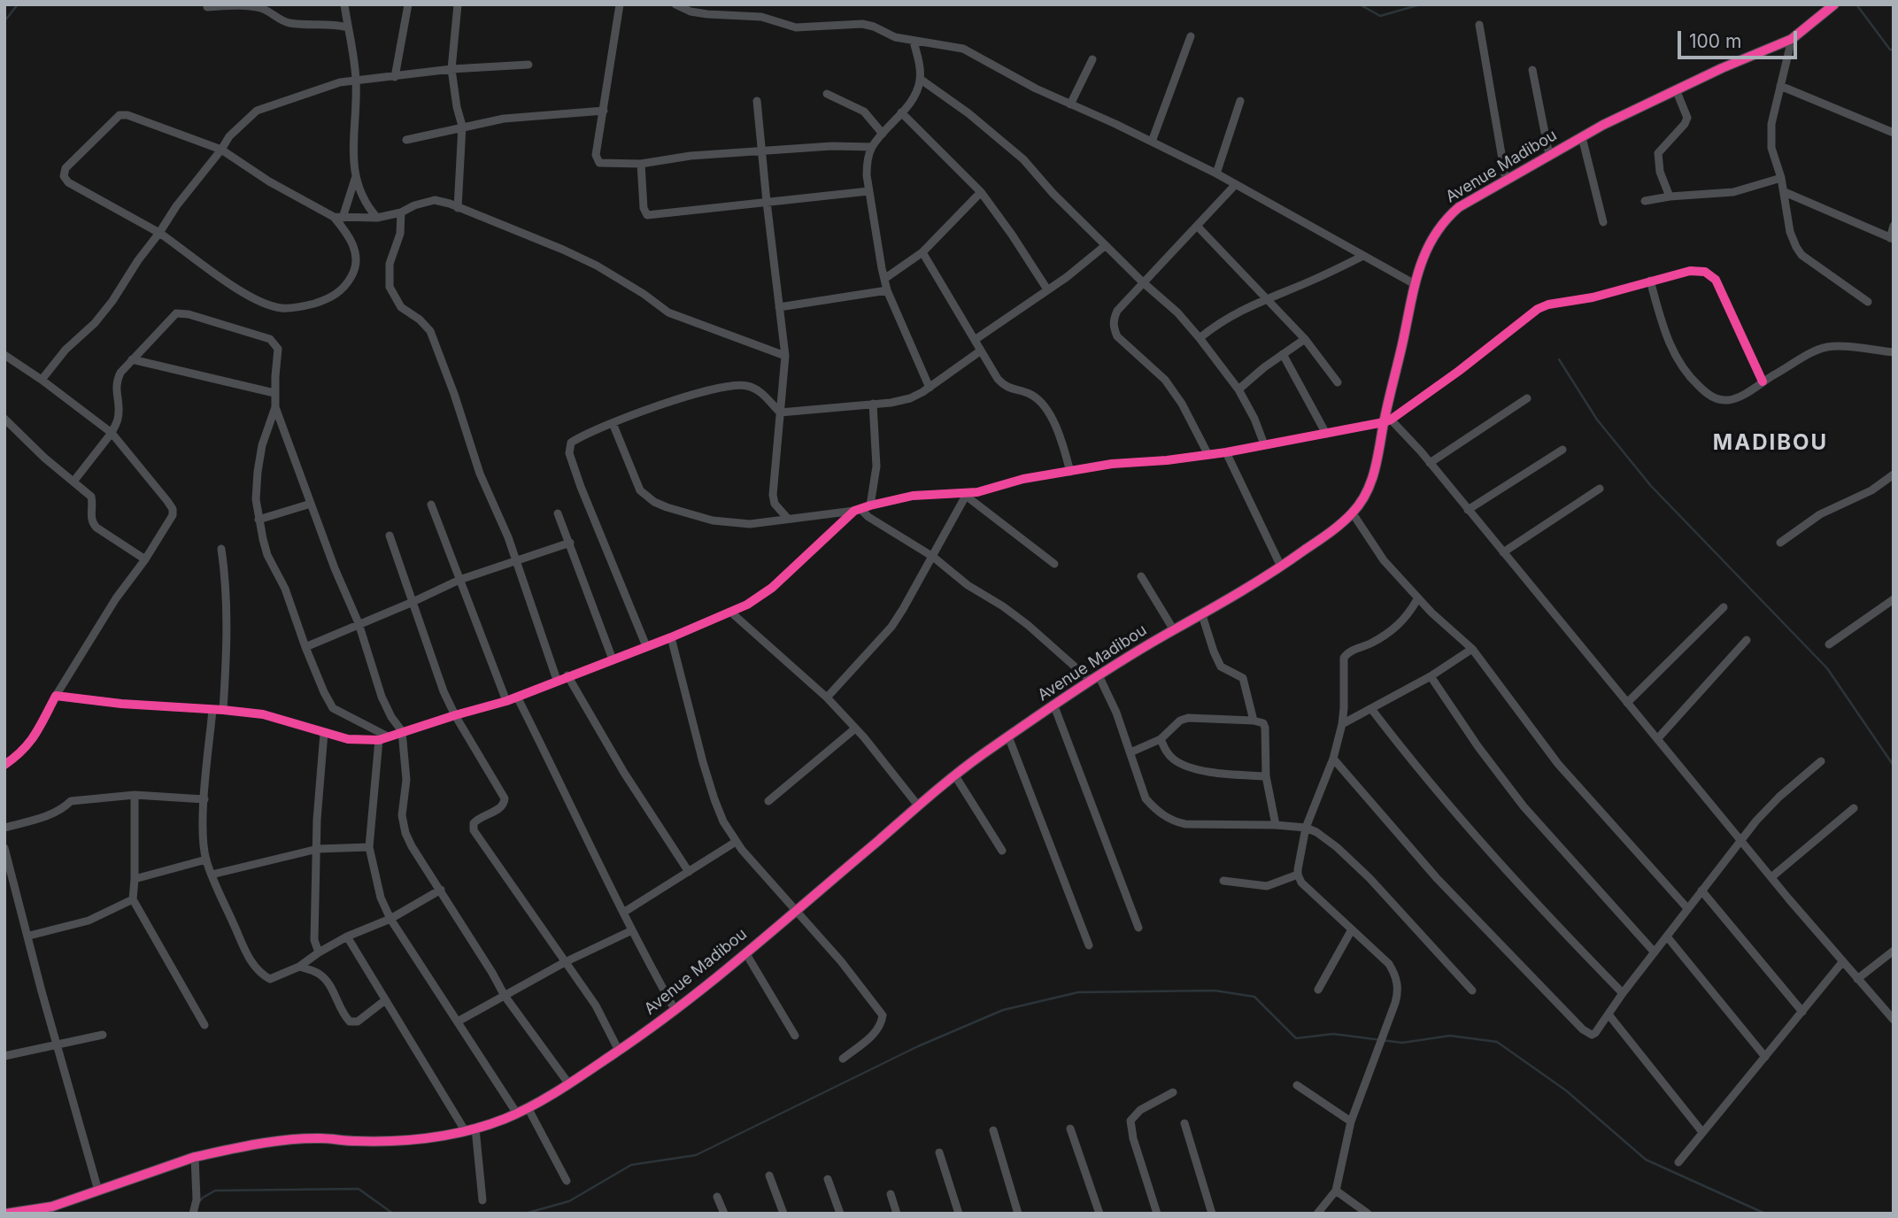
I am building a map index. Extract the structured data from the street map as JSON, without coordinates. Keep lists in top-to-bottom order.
{
  "streets": {
    "street": ["Avenue Madibou"]
  },
  "districts": ["MADIBOU"],
  "scale_bar": "100 m"
}
